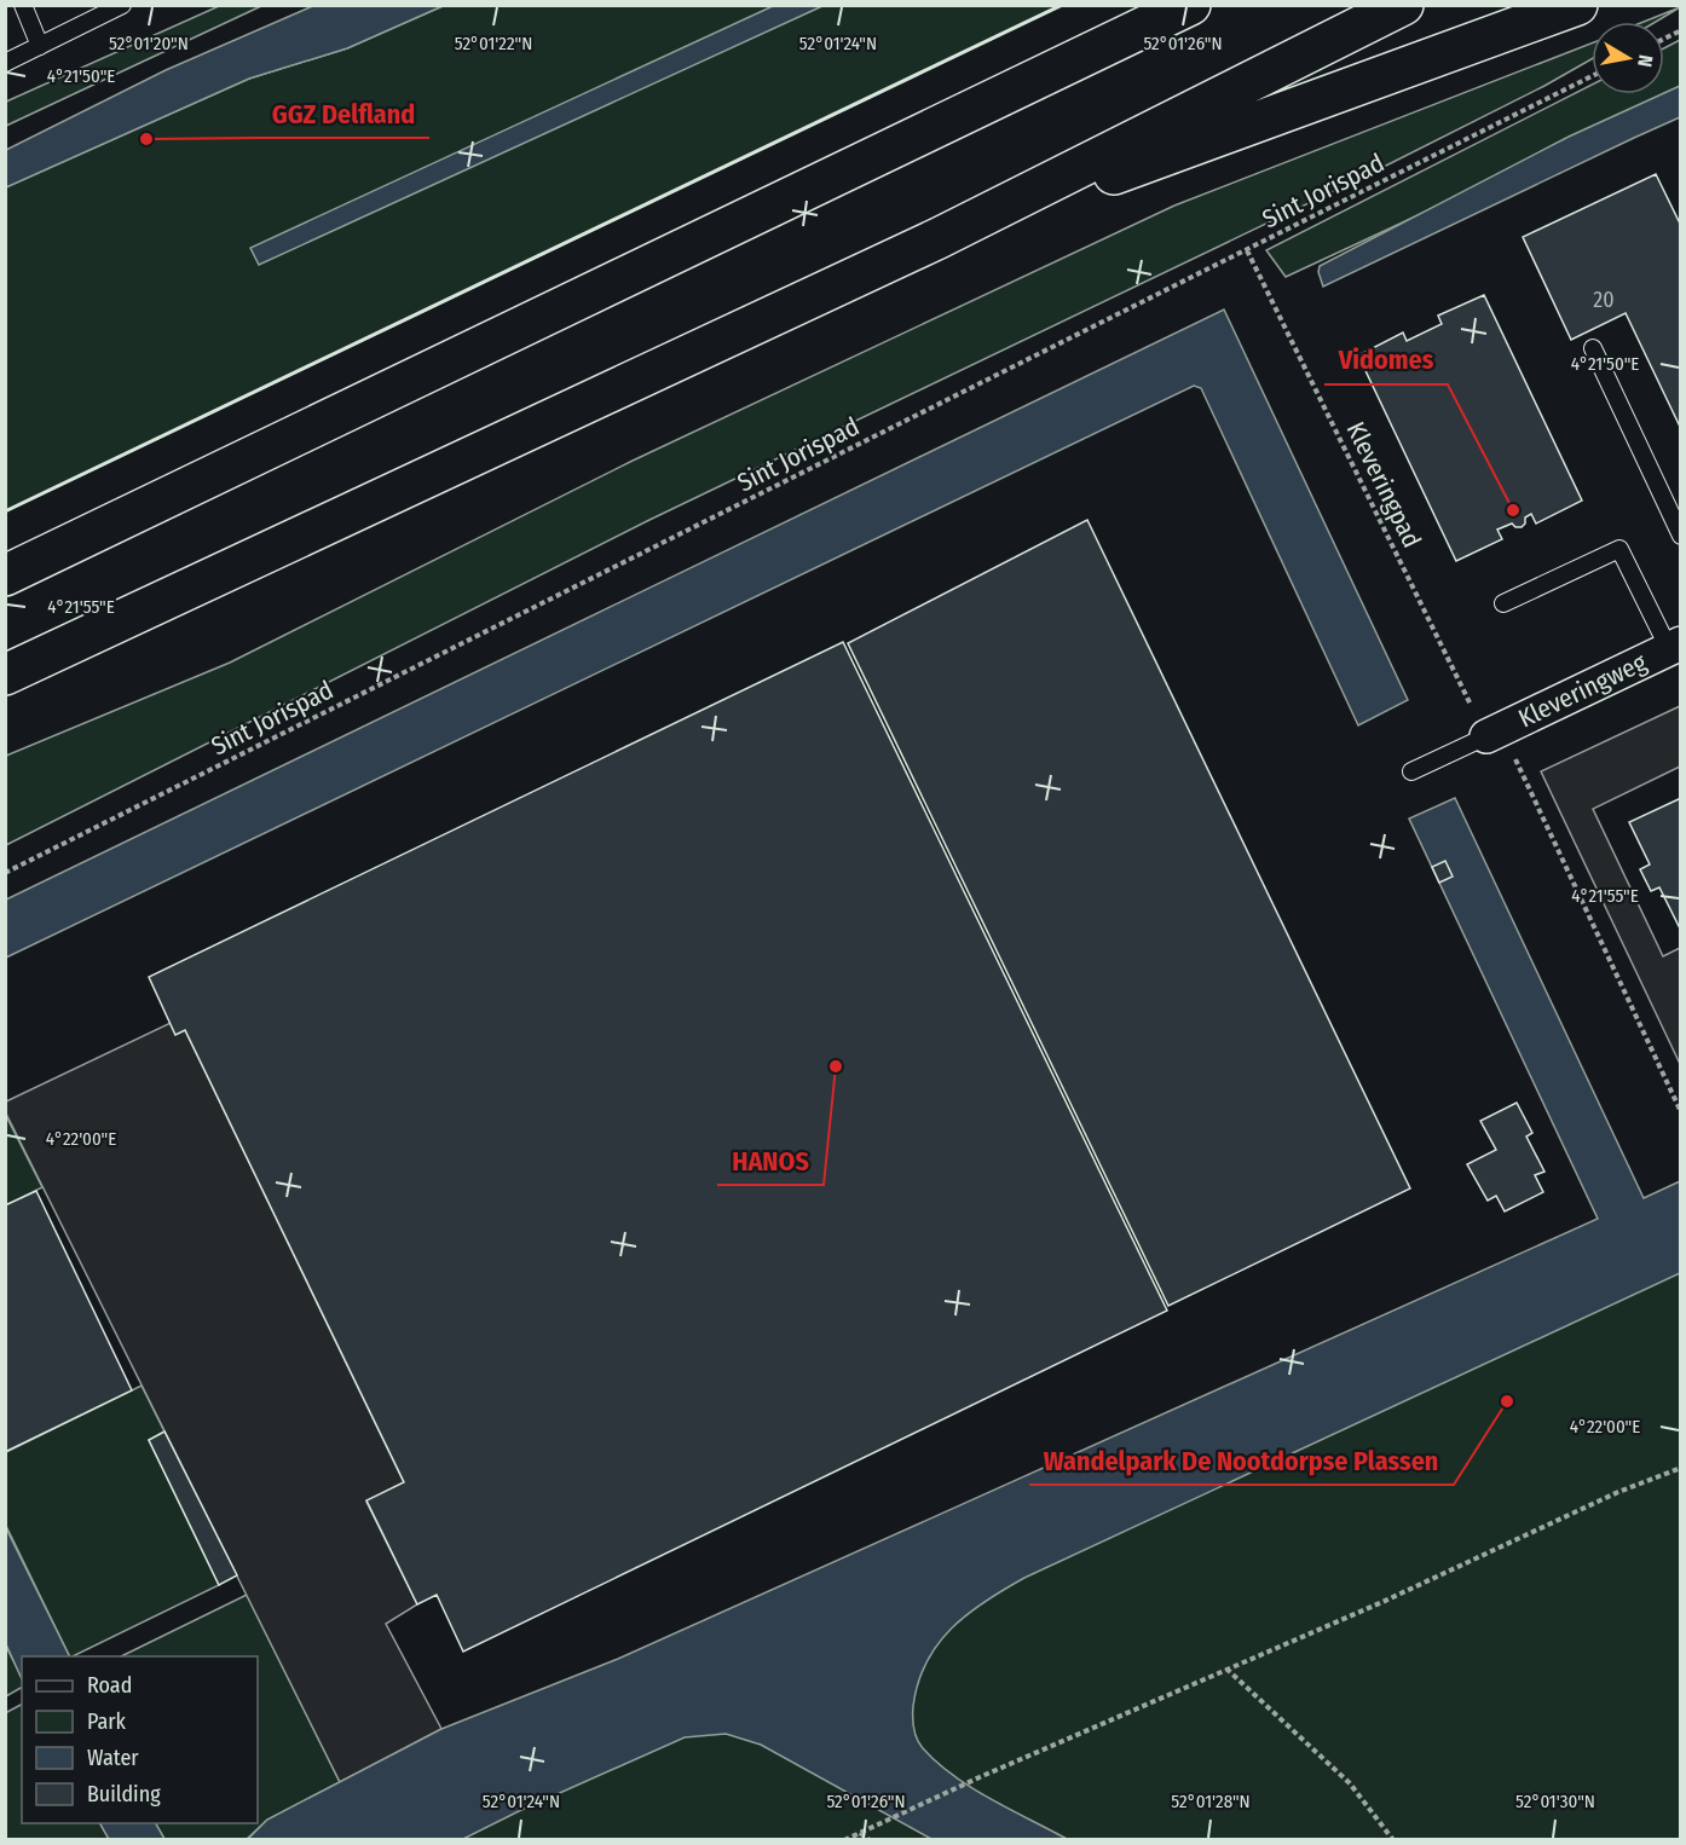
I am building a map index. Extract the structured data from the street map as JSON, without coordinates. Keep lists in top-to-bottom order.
{
  "streets": {
    "street": ["Kleveringweg"],
    "path": ["Sint Jorispad", "Kleveringpad"]
  },
  "crossings": [
    ["Sint Jorispad", "Kleveringpad"],
    ["Kleveringpad", "Kleveringweg"]
  ],
  "places": [
    "GGZ Delfland",
    "Vidomes",
    "HANOS",
    "Wandelpark De Nootdorpse Plassen"
  ],
  "house_numbers": ["20"],
  "legend": [
    "Road",
    "Park",
    "Water",
    "Building"
  ],
  "north": "right",
  "coordinates": [
    "52°01'20\"N",
    "52°01'22\"N",
    "52°01'24\"N",
    "52°01'26\"N",
    "4°21'50\"E",
    "4°21'55\"E",
    "4°22'00\"E",
    "52°01'28\"N",
    "52°01'30\"N"
  ]
}
